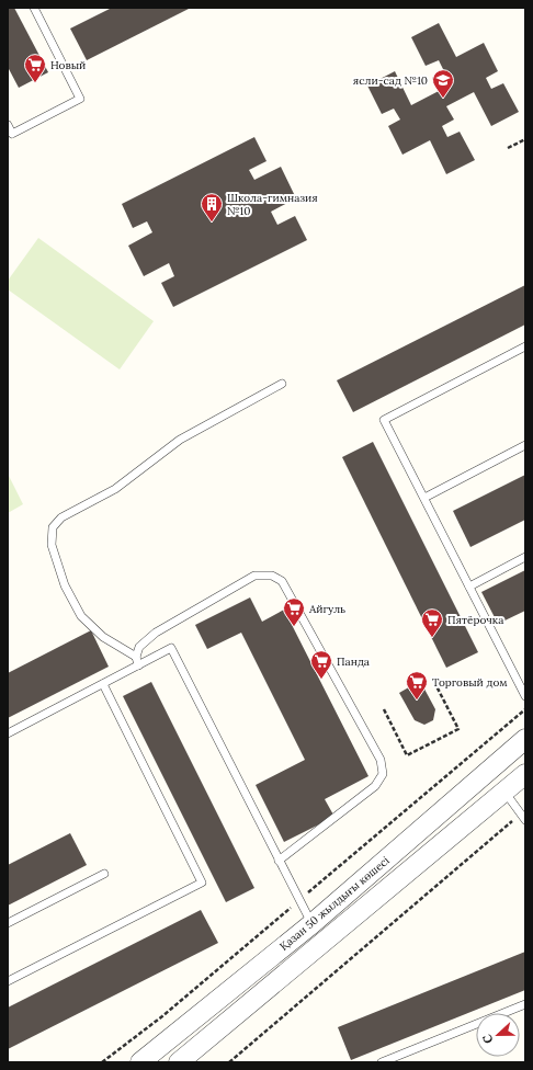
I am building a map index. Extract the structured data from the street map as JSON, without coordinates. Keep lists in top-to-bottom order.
{
  "streets": {
    "street": ["Қазан 50 жылдығы көшесі"]
  },
  "places": {
    "supermarket": [
      "Новый",
      "Айгуль",
      "Пятёрочка",
      "Панда",
      "Торговый дом"
    ],
    "school or university": ["ясли-сад №10"],
    "building": ["Школа-гимназия №10"]
  },
  "north": "left"
}
